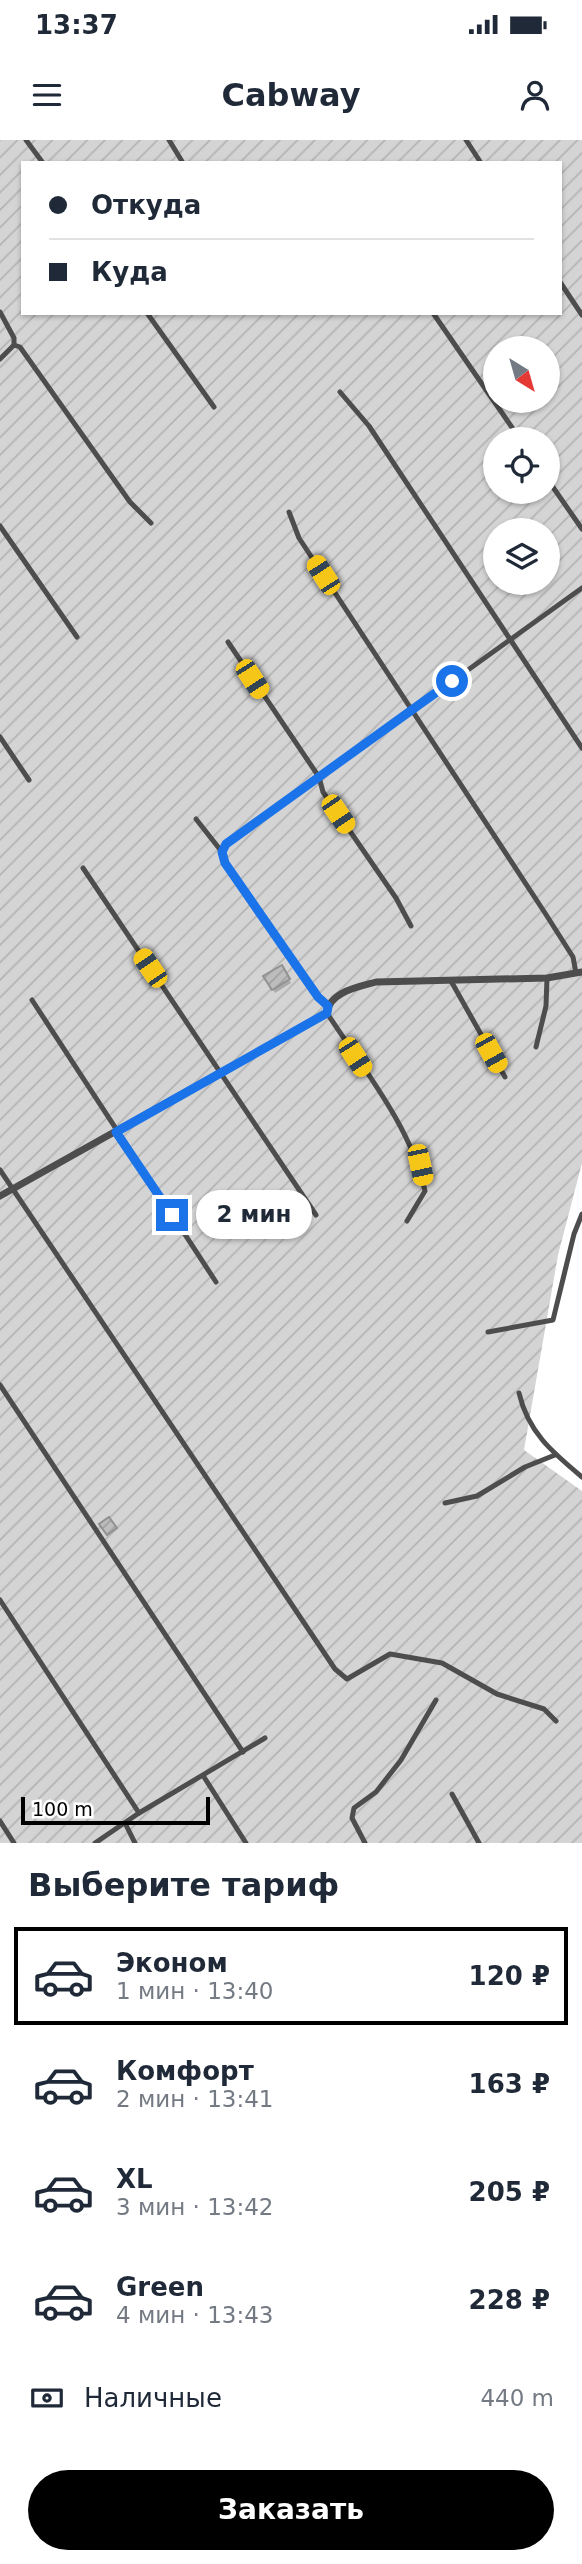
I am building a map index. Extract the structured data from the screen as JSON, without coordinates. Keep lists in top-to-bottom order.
{
  "scale_bar": "100 m",
  "north": "bottom right",
  "page": {
    "status": "13:37",
    "header": "Cabway",
    "banner": ["Откуда", "Куда"],
    "bubble": "2 мин",
    "scale": "100 m",
    "heading": "Выберите тариф",
    "list": [
      {
        "name": "Эконом",
        "note": "1 мин · 13:40",
        "value": "120 ₽"
      },
      {
        "name": "Комфорт",
        "note": "2 мин · 13:41",
        "value": "163 ₽"
      },
      {
        "name": "XL",
        "note": "3 мин · 13:42",
        "value": "205 ₽"
      },
      {
        "name": "Green",
        "note": "4 мин · 13:43",
        "value": "228 ₽"
      }
    ],
    "pay": ["Наличные", "440 m"],
    "buttons": "Заказать"
  }
}
